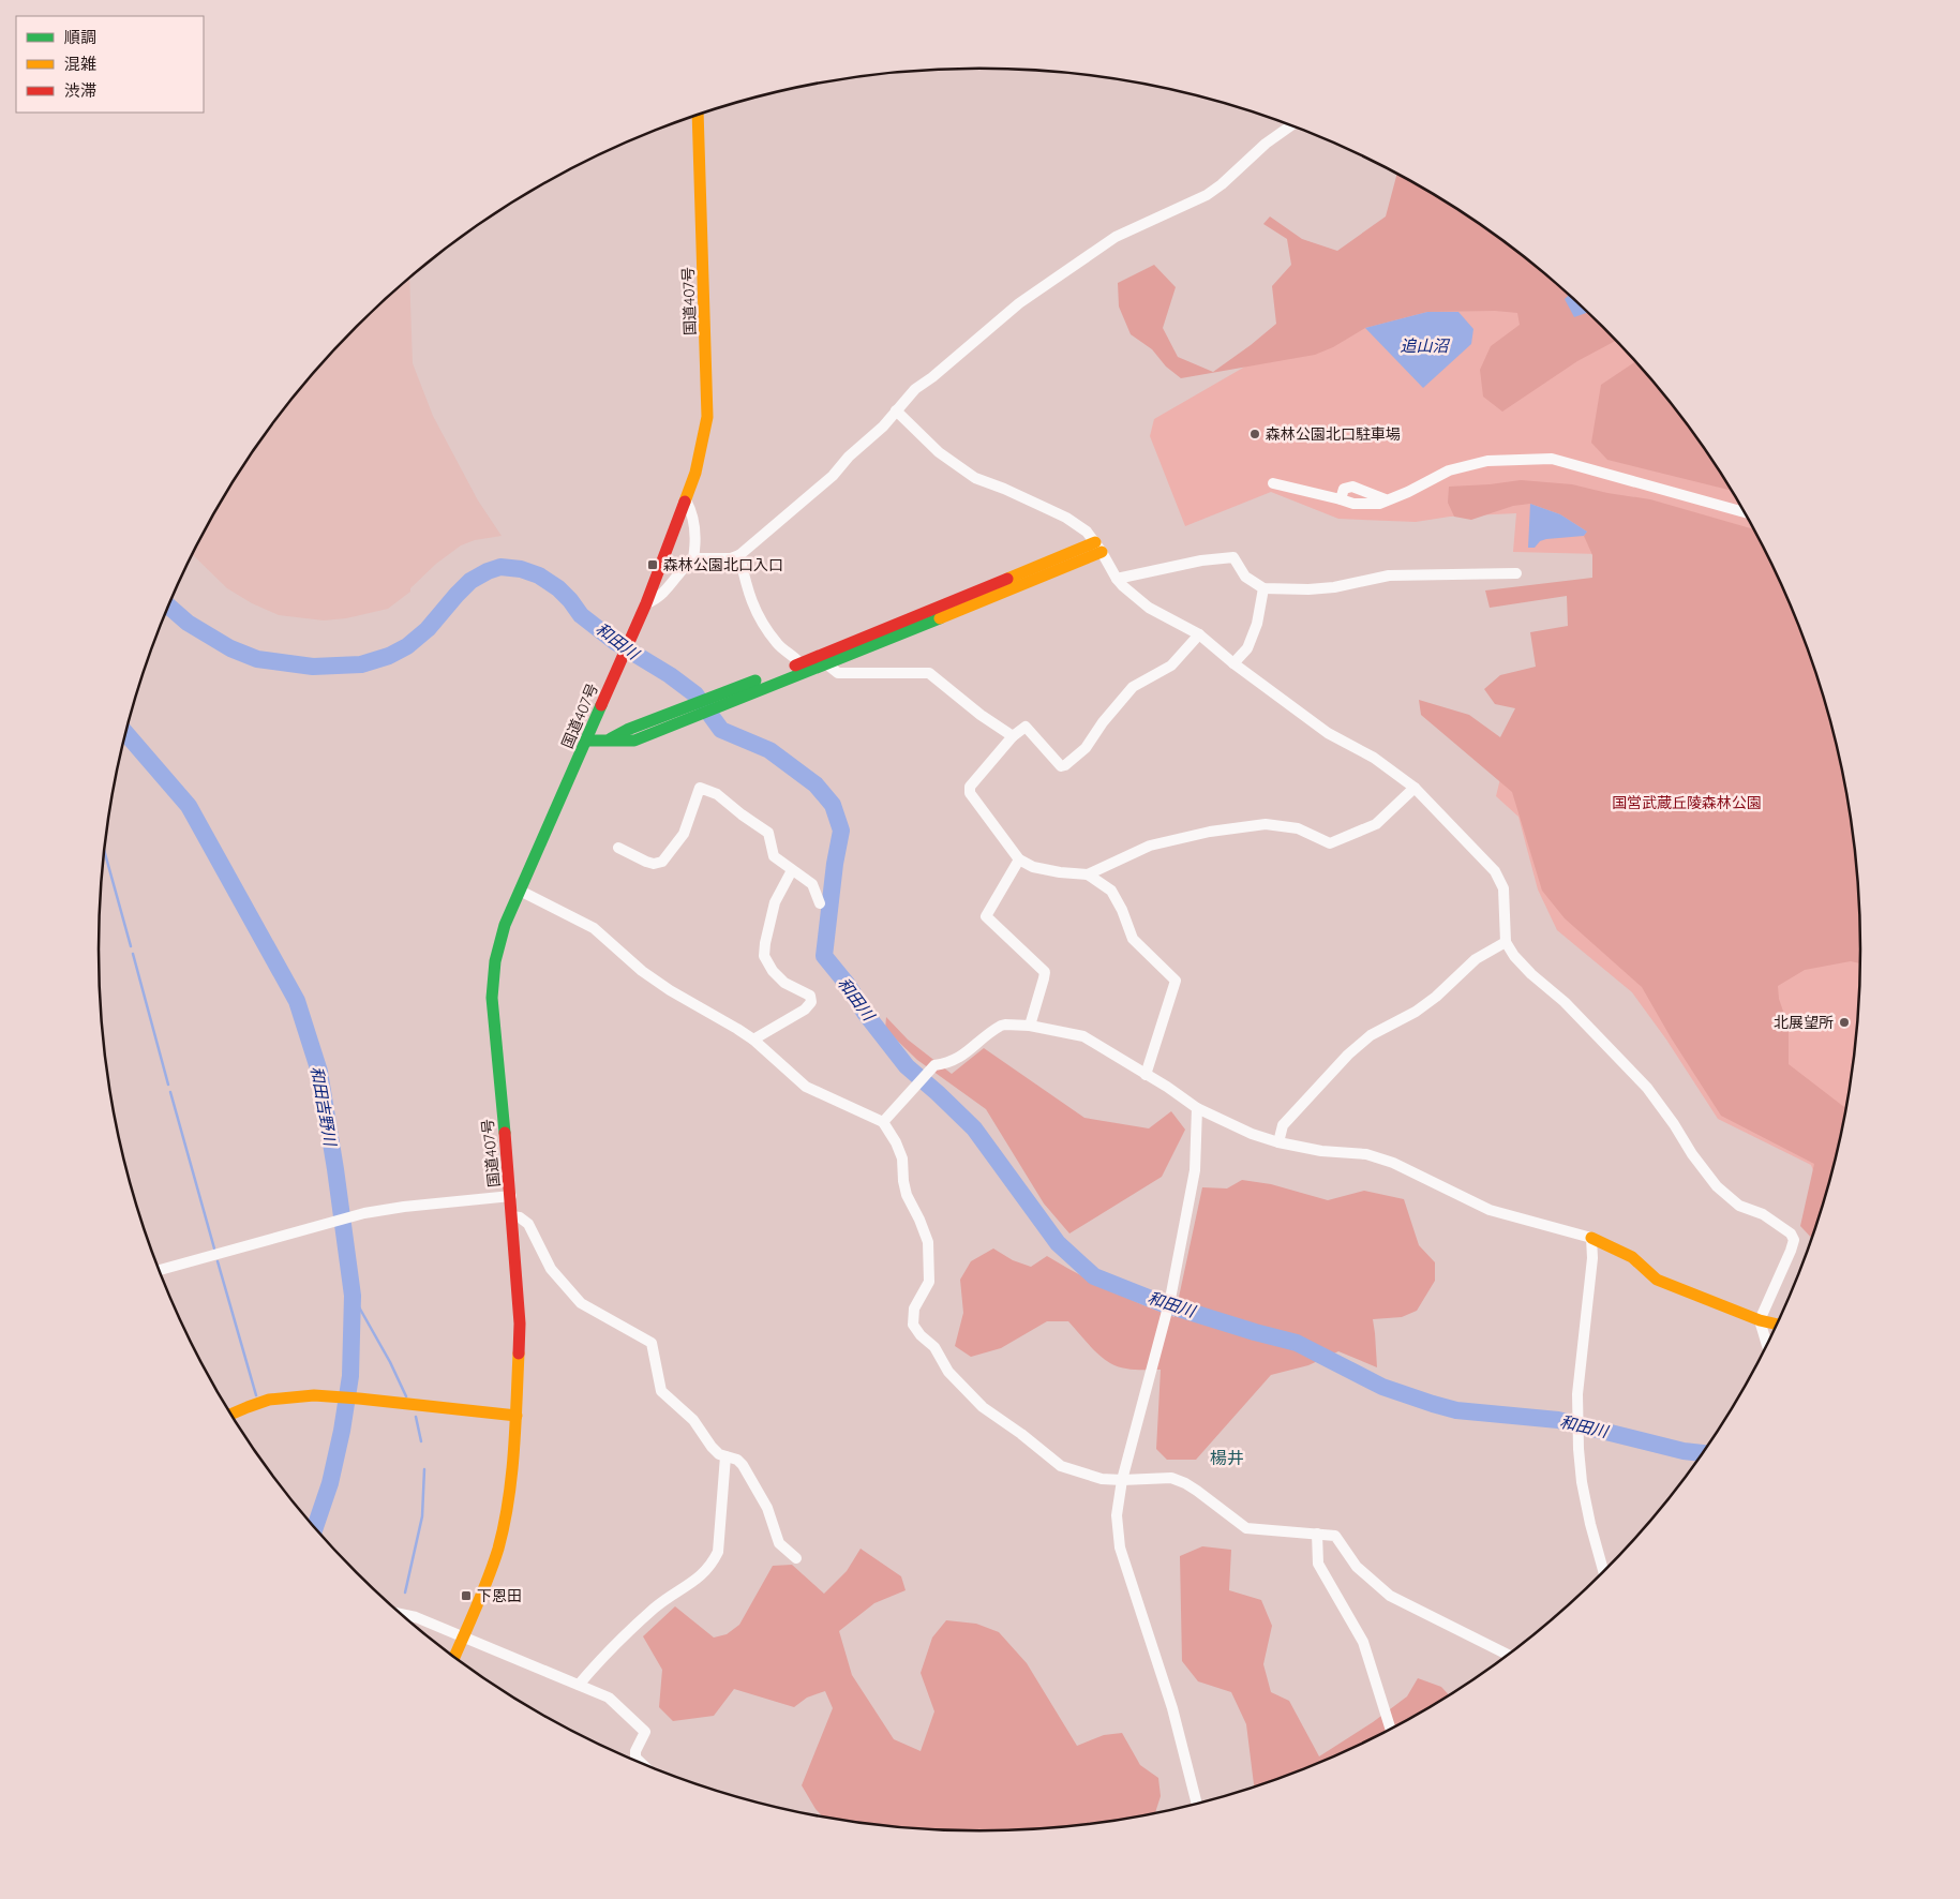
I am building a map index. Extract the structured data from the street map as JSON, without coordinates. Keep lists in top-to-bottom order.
{
  "streets": {
    "main road": ["国道407号"]
  },
  "districts": ["楊井"],
  "water": ["追山沼", "和田川", "和田吉野川"],
  "parks": ["国営武蔵丘陵森林公園"],
  "places": {
    "other": ["森林公園北口駐車場", "北展望所"],
    "transit": ["森林公園北口入口", "下恩田"]
  },
  "legend": ["順調", "混雑", "渋滞"]
}
